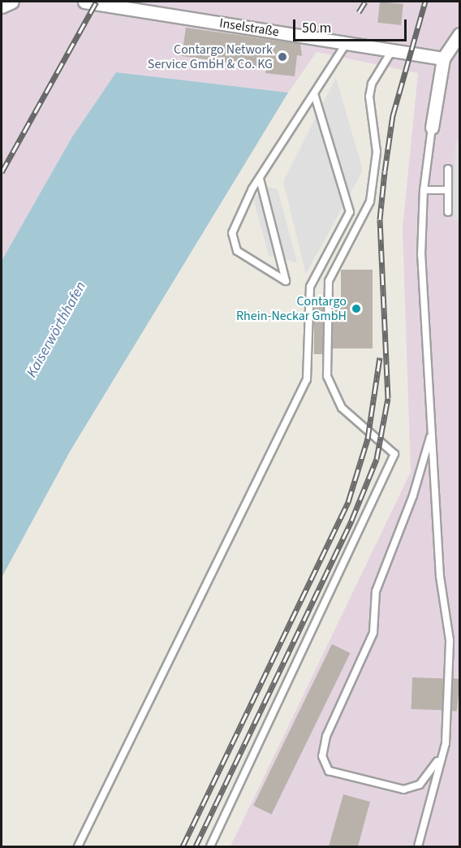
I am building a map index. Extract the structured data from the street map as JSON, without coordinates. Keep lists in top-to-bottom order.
{
  "streets": {
    "street": ["Inselstraße"]
  },
  "water": ["Kaiserwörthhafen"],
  "places": ["Contargo Network Service GmbH & Co. KG", "Contargo Rhein-Neckar GmbH"],
  "scale_bar": "50 m"
}
